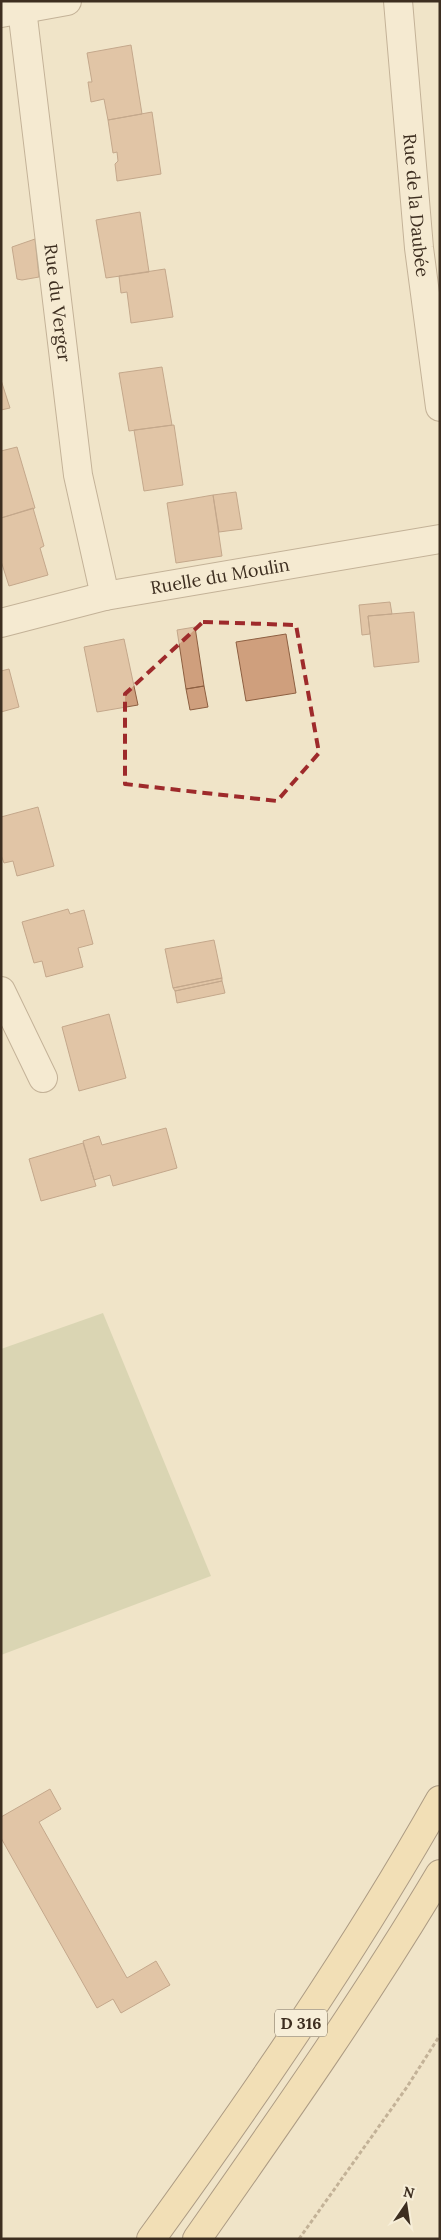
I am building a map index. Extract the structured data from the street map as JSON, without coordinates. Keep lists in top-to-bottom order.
{
  "streets": {
    "main road": ["D 316"],
    "street": ["Rue de la Daubée", "Rue du Verger", "Ruelle du Moulin"]
  },
  "crossings": [
    ["Rue du Verger", "Ruelle du Moulin"]
  ],
  "north": "top"
}
